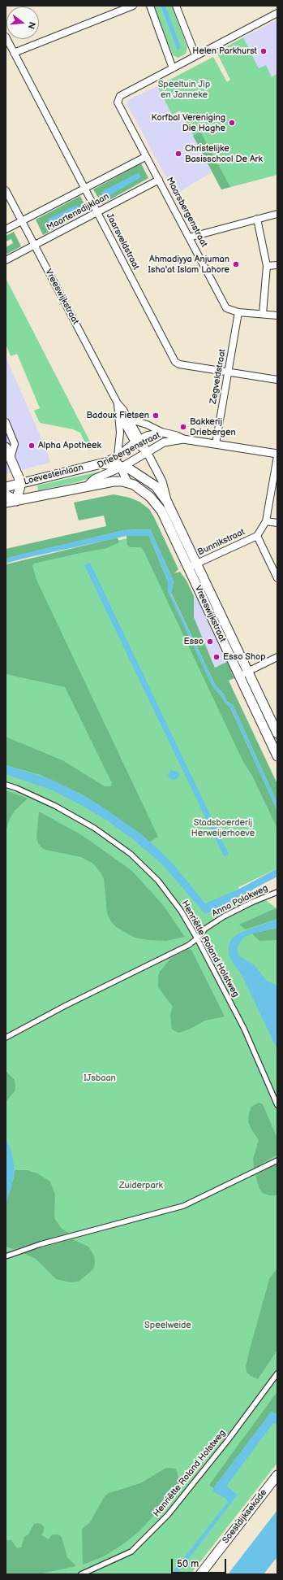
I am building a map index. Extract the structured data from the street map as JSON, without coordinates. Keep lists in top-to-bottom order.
{
  "streets": {
    "main road": ["Vreeswijkstraat", "Loevesteinlaan", "Soestdijksekade"],
    "street": [
      "Maartensdijklaan",
      "Maarsbergenstraat",
      "Jaarsveldstraat",
      "Zegveldstraat",
      "Driebergenstraat",
      "Bunnikstraat",
      "Anna Polakweg",
      "Henriëtte Roland Holstweg"
    ]
  },
  "crossings": [
    ["Maartensdijklaan", "Maarsbergenstraat"],
    ["Maartensdijklaan", "Jaarsveldstraat"],
    ["Maartensdijklaan", "Vreeswijkstraat"],
    ["Maarsbergenstraat", "Zegveldstraat"],
    ["Jaarsveldstraat", "Zegveldstraat"],
    ["Vreeswijkstraat", "Driebergenstraat"],
    ["Vreeswijkstraat", "Loevesteinlaan"],
    ["Vreeswijkstraat", "Bunnikstraat"],
    ["Zegveldstraat", "Driebergenstraat"],
    ["Driebergenstraat", "Loevesteinlaan"],
    ["Driebergenstraat", "Bunnikstraat"],
    ["Anna Polakweg", "Henriëtte Roland Holstweg"]
  ],
  "parks": [
    "Speeltuin Jip en Janneke",
    "Stadsboerderij Herweijerhoeve",
    "IJsbaan",
    "Zuiderpark",
    "Speelweide"
  ],
  "places": [
    "Helen Parkhurst",
    "Korfbal Vereniging Die Haghe",
    "Christelijke Basisschool De Ark",
    "Ahmadiyya Anjuman Isha'at Islam Lahore",
    "Badoux Fietsen",
    "Bakkerij Driebergen",
    "Alpha Apotheek",
    "Esso",
    "Esso Shop"
  ],
  "scale_bar": "50 m",
  "north": "right"
}
